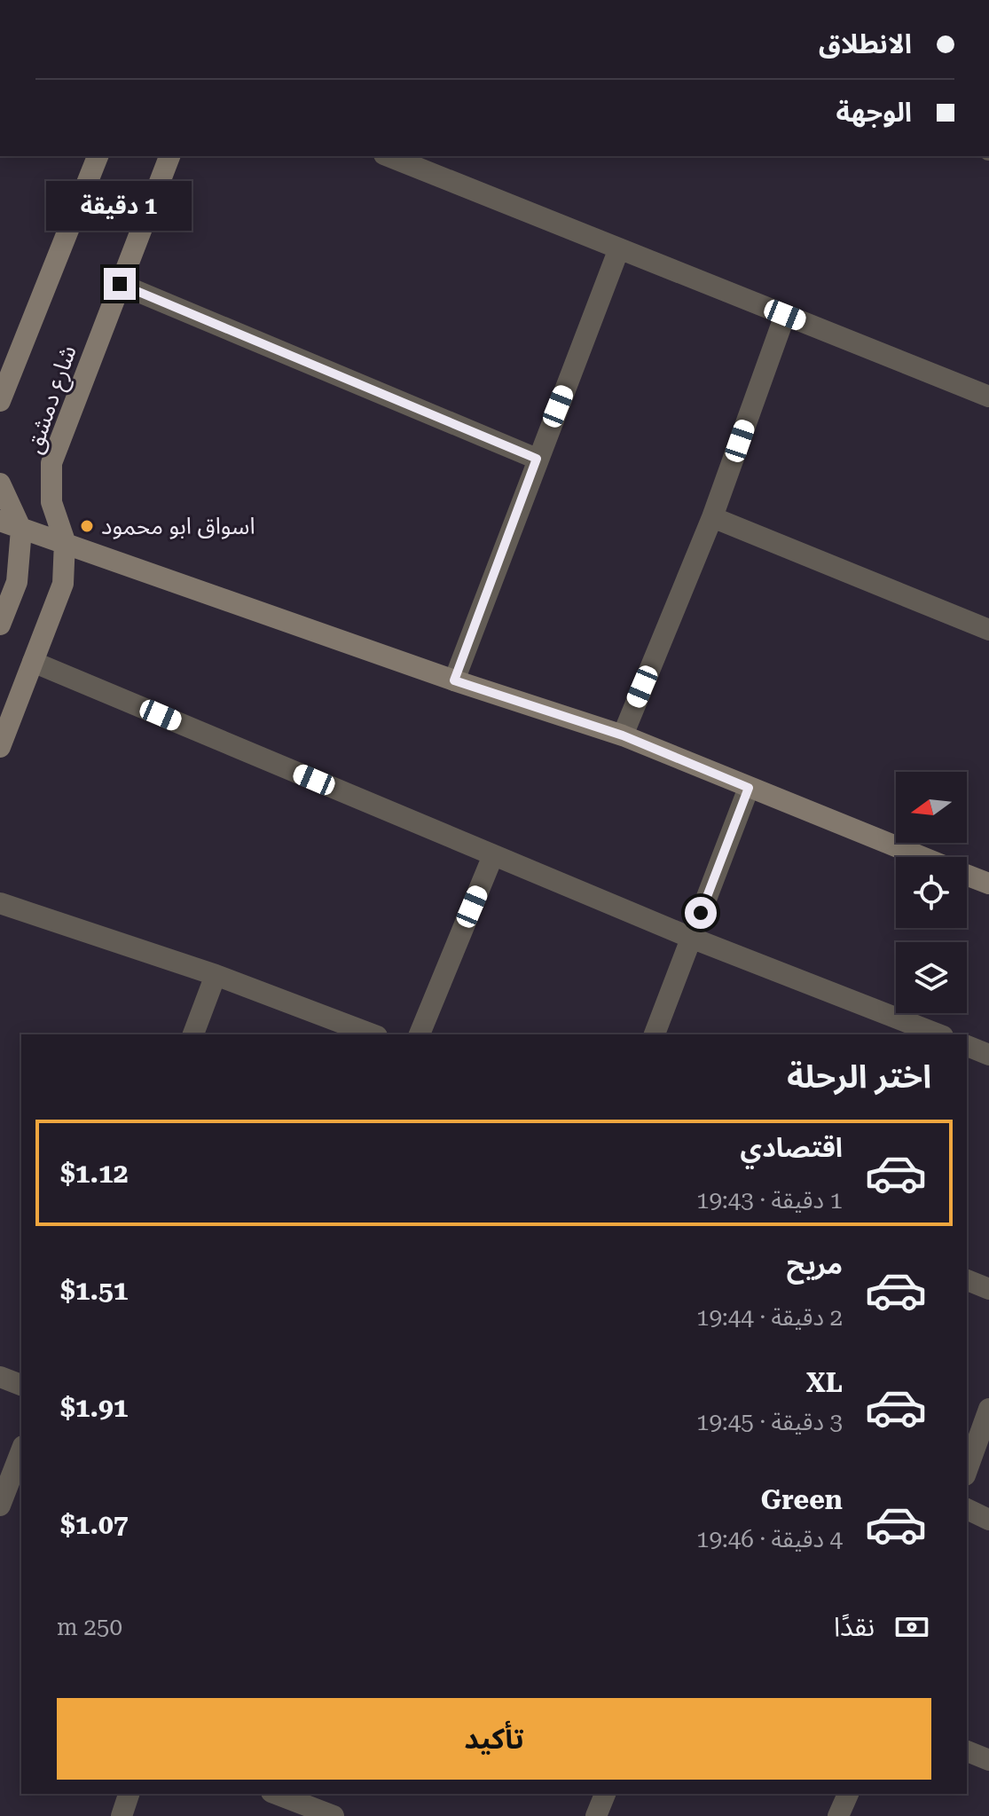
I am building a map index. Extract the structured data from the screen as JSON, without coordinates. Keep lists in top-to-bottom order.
{
  "streets": {
    "street": ["شارع دمشق"]
  },
  "places": ["اسواق ابو محمود"],
  "north": "left",
  "page": {
    "banner": ["الانطلاق", "الوجهة"],
    "bubble": "1 دقيقة",
    "heading": "اختر الرحلة",
    "list": [
      {
        "name": "اقتصادي",
        "note": "1 دقيقة · 19:43",
        "value": "$1.12"
      },
      {
        "name": "مريح",
        "note": "2 دقيقة · 19:44",
        "value": "$1.51"
      },
      {
        "name": "XL",
        "note": "3 دقيقة · 19:45",
        "value": "$1.91"
      },
      {
        "name": "Green",
        "note": "4 دقيقة · 19:46",
        "value": "$1.07"
      }
    ],
    "pay": ["نقدًا", "250 m"],
    "buttons": "تأكيد"
  }
}
